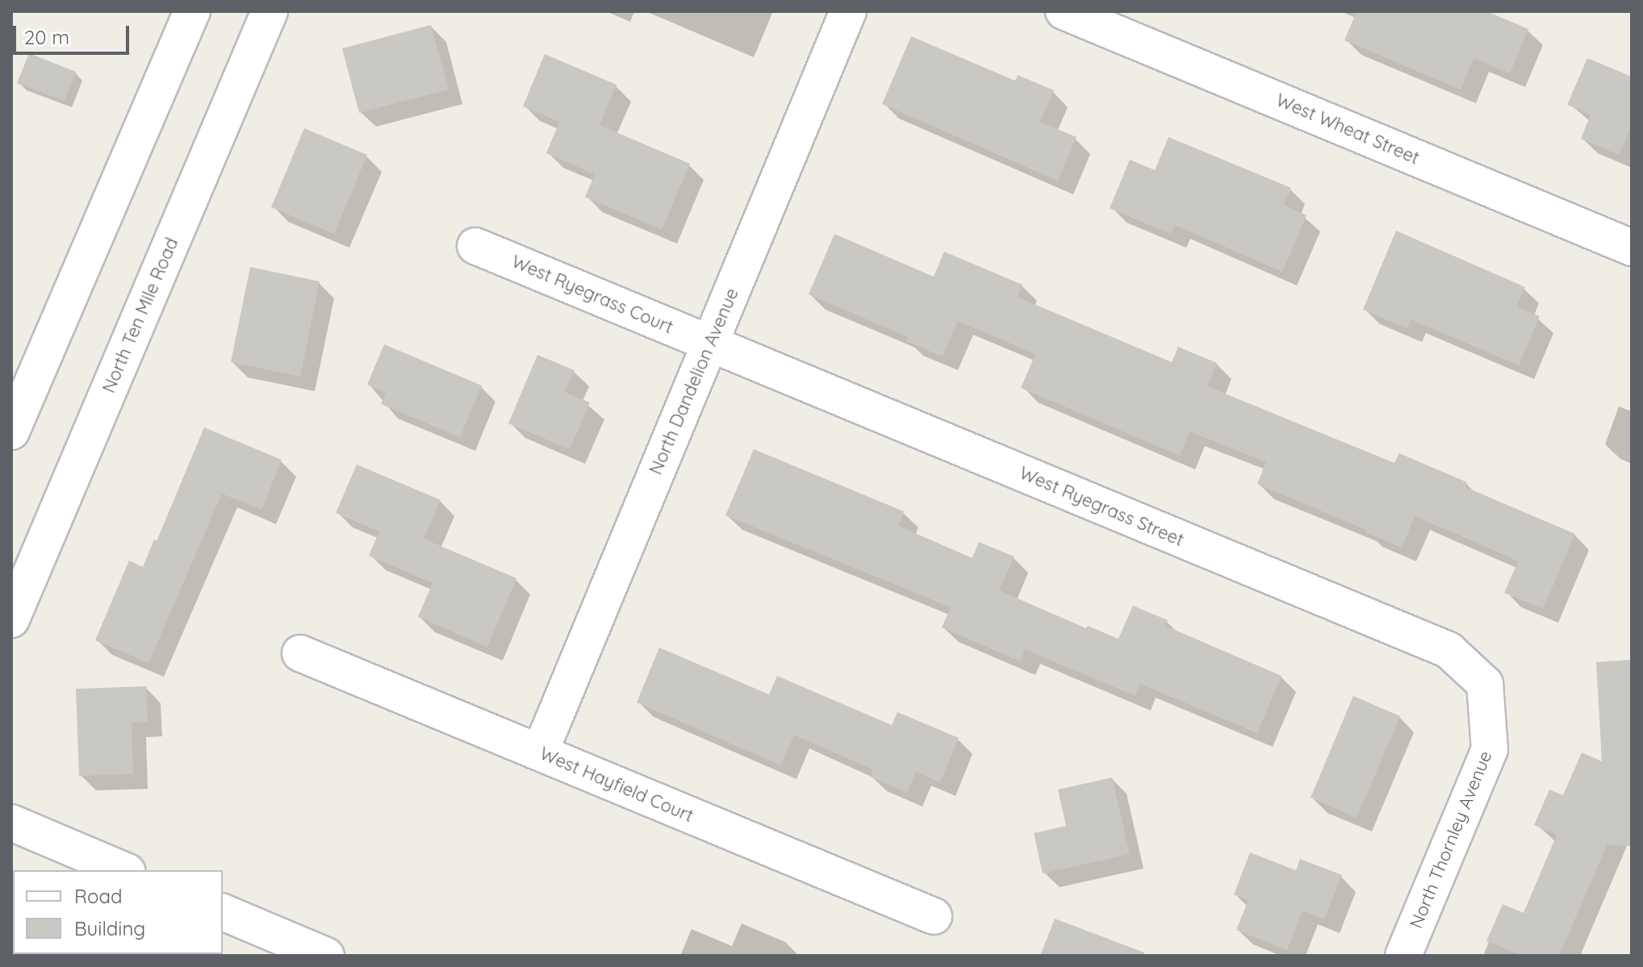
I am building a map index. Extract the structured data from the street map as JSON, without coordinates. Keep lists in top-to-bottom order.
{
  "streets": {
    "street": [
      "West Wheat Street",
      "West Ryegrass Court",
      "North Ten Mile Road",
      "North Dandelion Avenue",
      "West Ryegrass Street",
      "West Hayfield Court",
      "North Thornley Avenue"
    ]
  },
  "crossings": [
    ["West Ryegrass Court", "North Dandelion Avenue"],
    ["West Ryegrass Court", "West Ryegrass Street"],
    ["North Dandelion Avenue", "West Ryegrass Street"],
    ["North Dandelion Avenue", "West Hayfield Court"],
    ["West Ryegrass Street", "North Thornley Avenue"]
  ],
  "legend": ["Road", "Building"],
  "scale_bar": "20 m"
}
